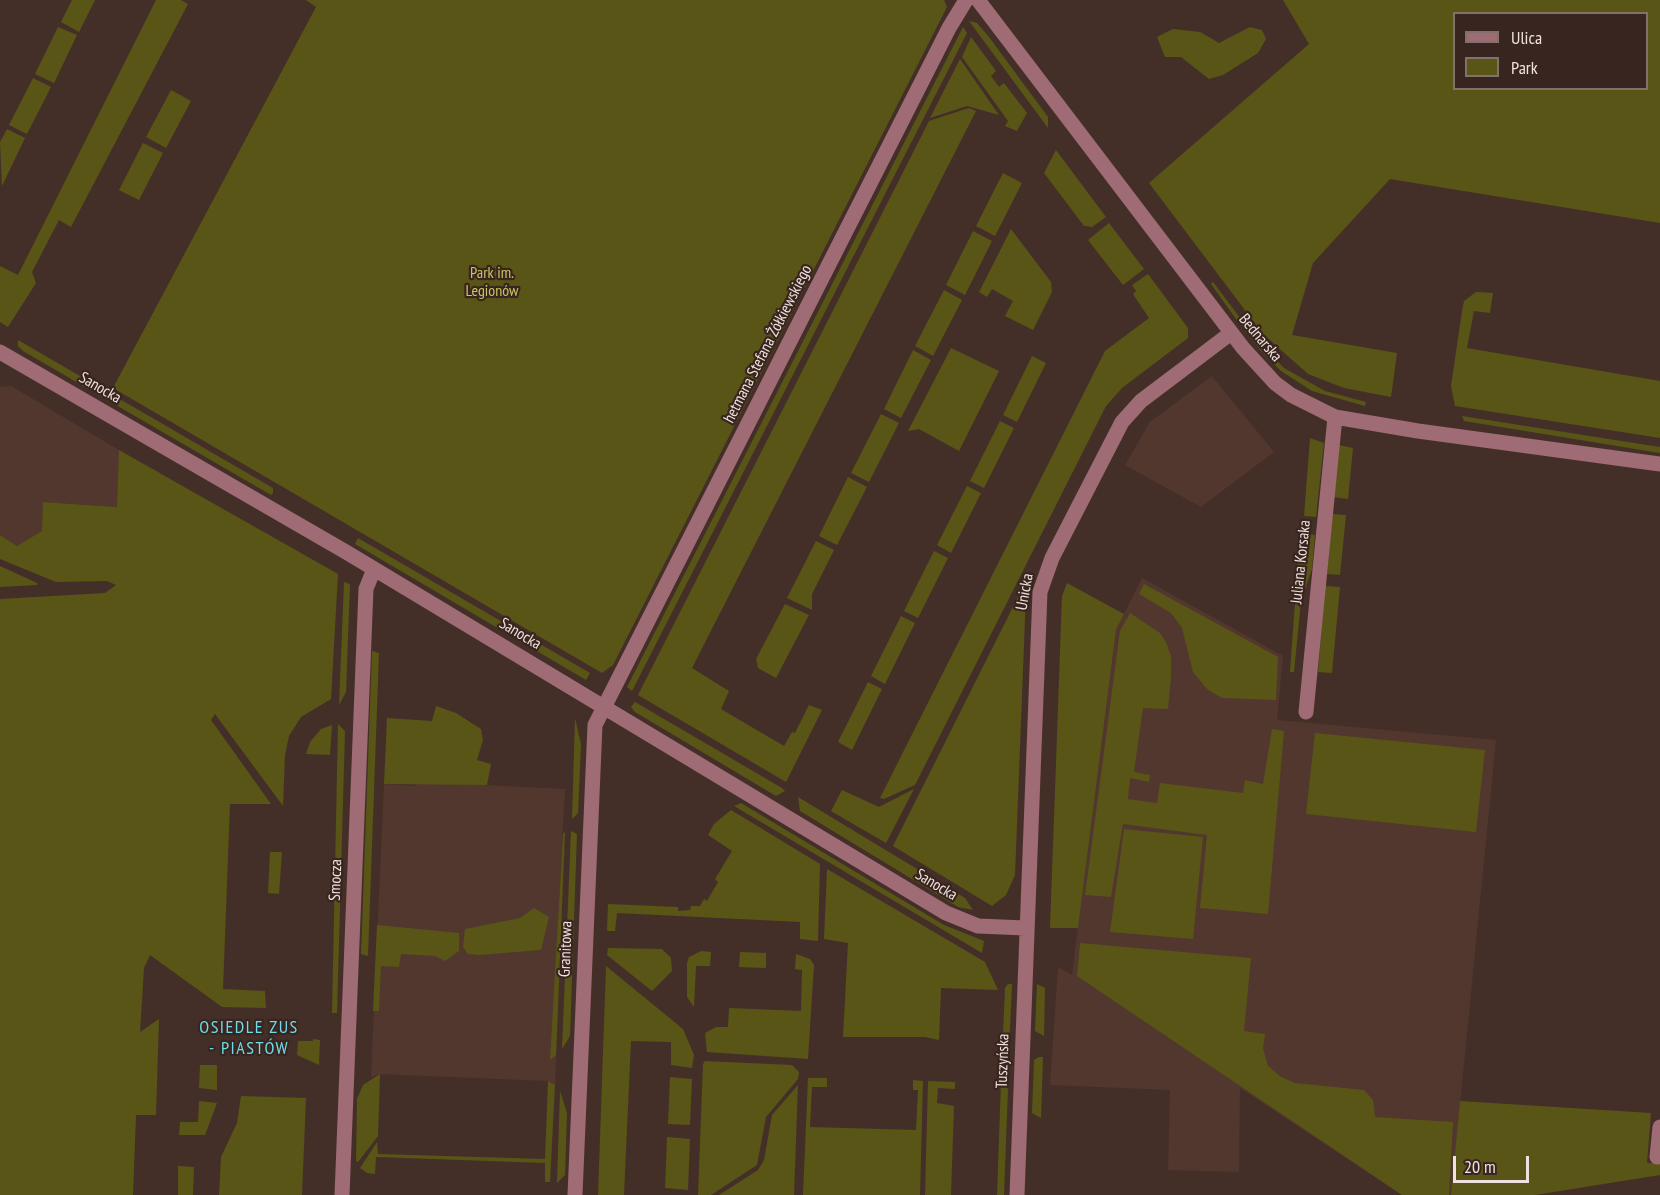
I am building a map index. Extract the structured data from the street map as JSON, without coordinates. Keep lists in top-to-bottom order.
{
  "streets": {
    "street": [
      "Bednarska",
      "hetmana Stefana Żółkiewskiego",
      "Sanocka",
      "Juliana Korsaka",
      "Unicka",
      "Smocza",
      "Granitowa",
      "Tuszyńska"
    ]
  },
  "crossings": [
    ["Bednarska", "Juliana Korsaka"],
    ["Bednarska", "Unicka"],
    ["hetmana Stefana Żółkiewskiego", "Sanocka"],
    ["hetmana Stefana Żółkiewskiego", "Granitowa"],
    ["Sanocka", "Unicka"],
    ["Sanocka", "Smocza"],
    ["Sanocka", "Granitowa"],
    ["Sanocka", "Tuszyńska"],
    ["Unicka", "Tuszyńska"]
  ],
  "districts": ["OSIEDLE ZUS - PIASTÓW"],
  "parks": ["Park im. Legionów"],
  "legend": ["Ulica", "Park"],
  "scale_bar": "20 m"
}
